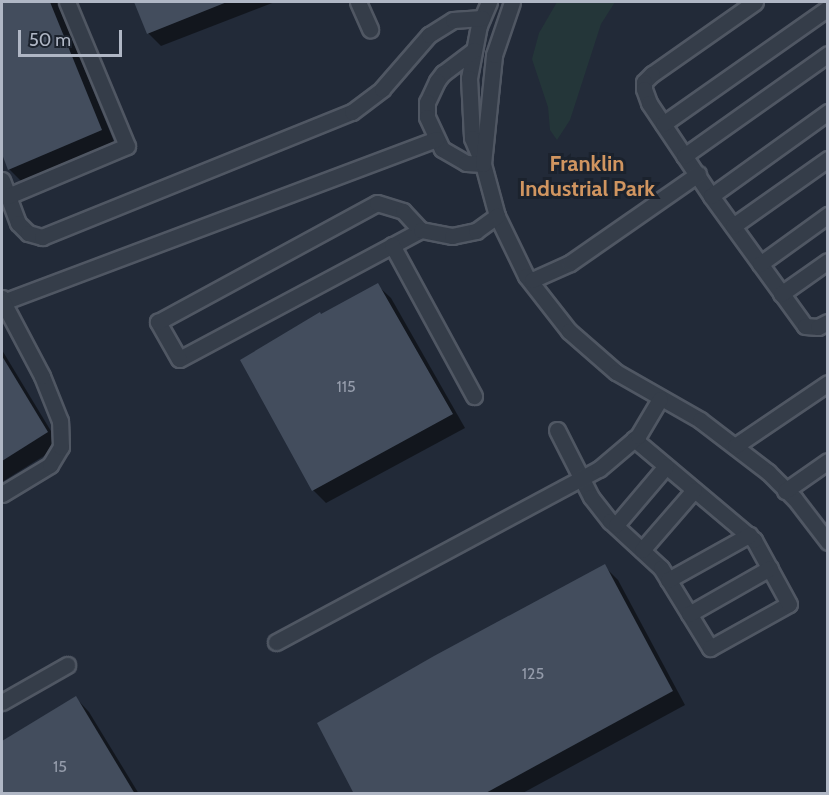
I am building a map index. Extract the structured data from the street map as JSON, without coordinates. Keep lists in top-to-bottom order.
{
  "districts": ["Franklin Industrial Park"],
  "house_numbers": ["115", "125", "15"],
  "scale_bar": "50 m"
}
